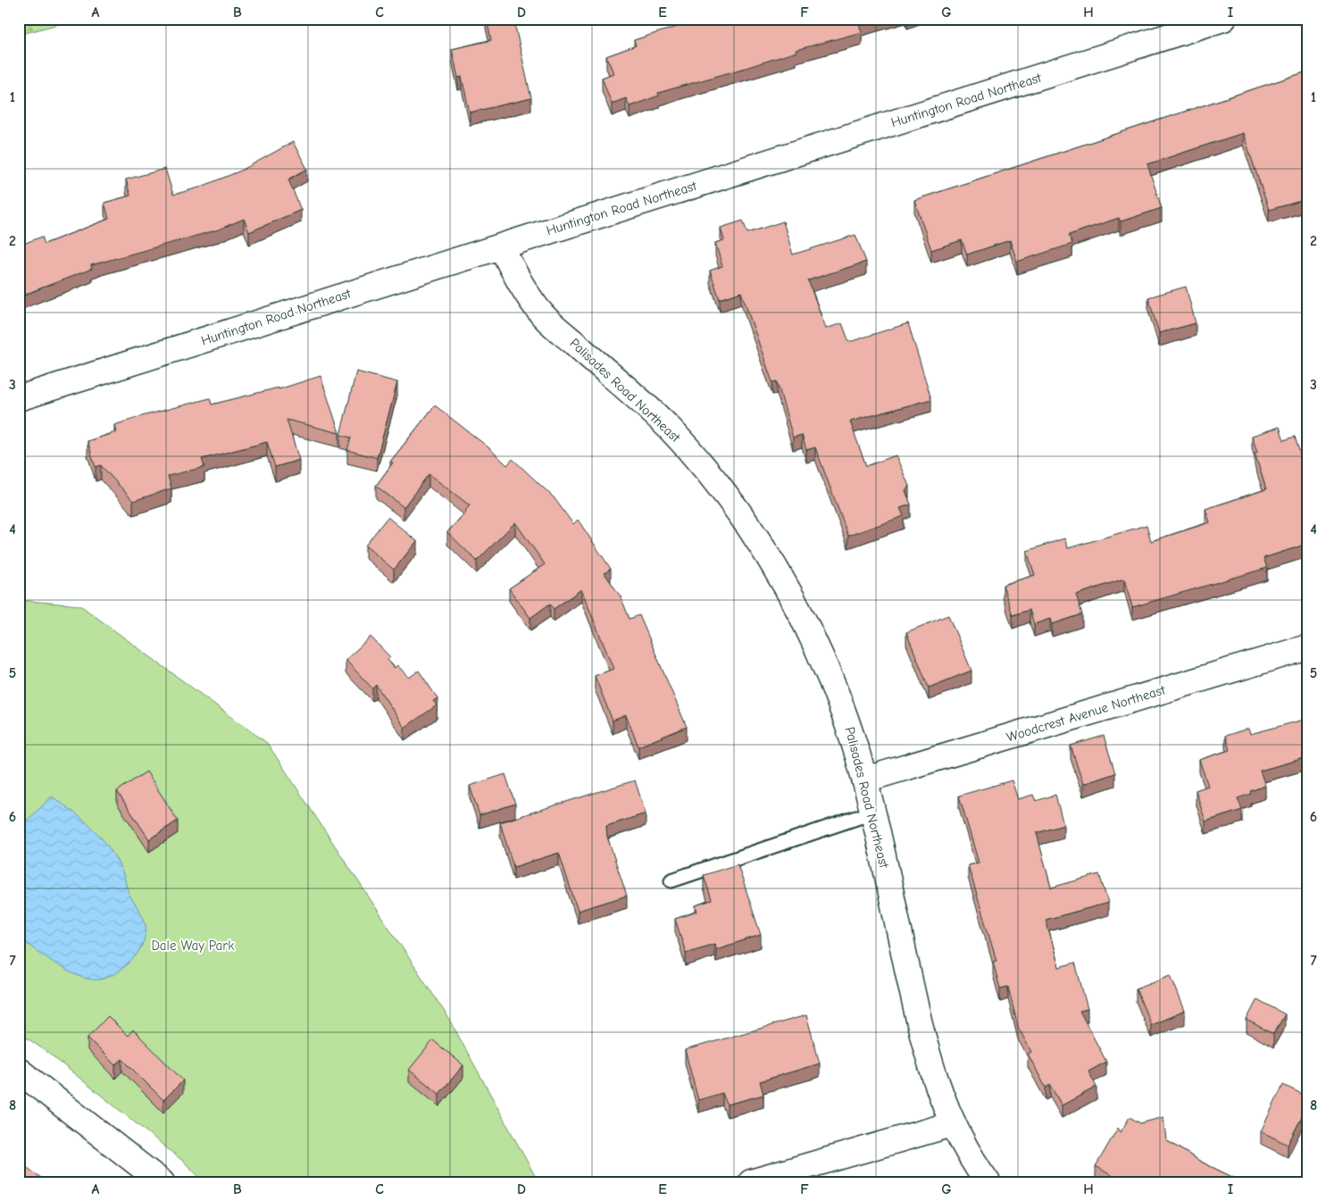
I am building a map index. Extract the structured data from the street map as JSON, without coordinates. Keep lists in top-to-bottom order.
{
  "streets": {
    "street": ["Huntington Road Northeast", "Palisades Road Northeast", "Woodcrest Avenue Northeast"]
  },
  "crossings": [
    ["Huntington Road Northeast", "Palisades Road Northeast"],
    ["Palisades Road Northeast", "Woodcrest Avenue Northeast"]
  ],
  "parks": ["Dale Way Park"],
  "grid": {
    "columns": [
      "A",
      "B",
      "C",
      "D",
      "E",
      "F",
      "G",
      "H",
      "I"
    ],
    "rows": [
      "1",
      "2",
      "3",
      "4",
      "5",
      "6",
      "7",
      "8"
    ]
  }
}
